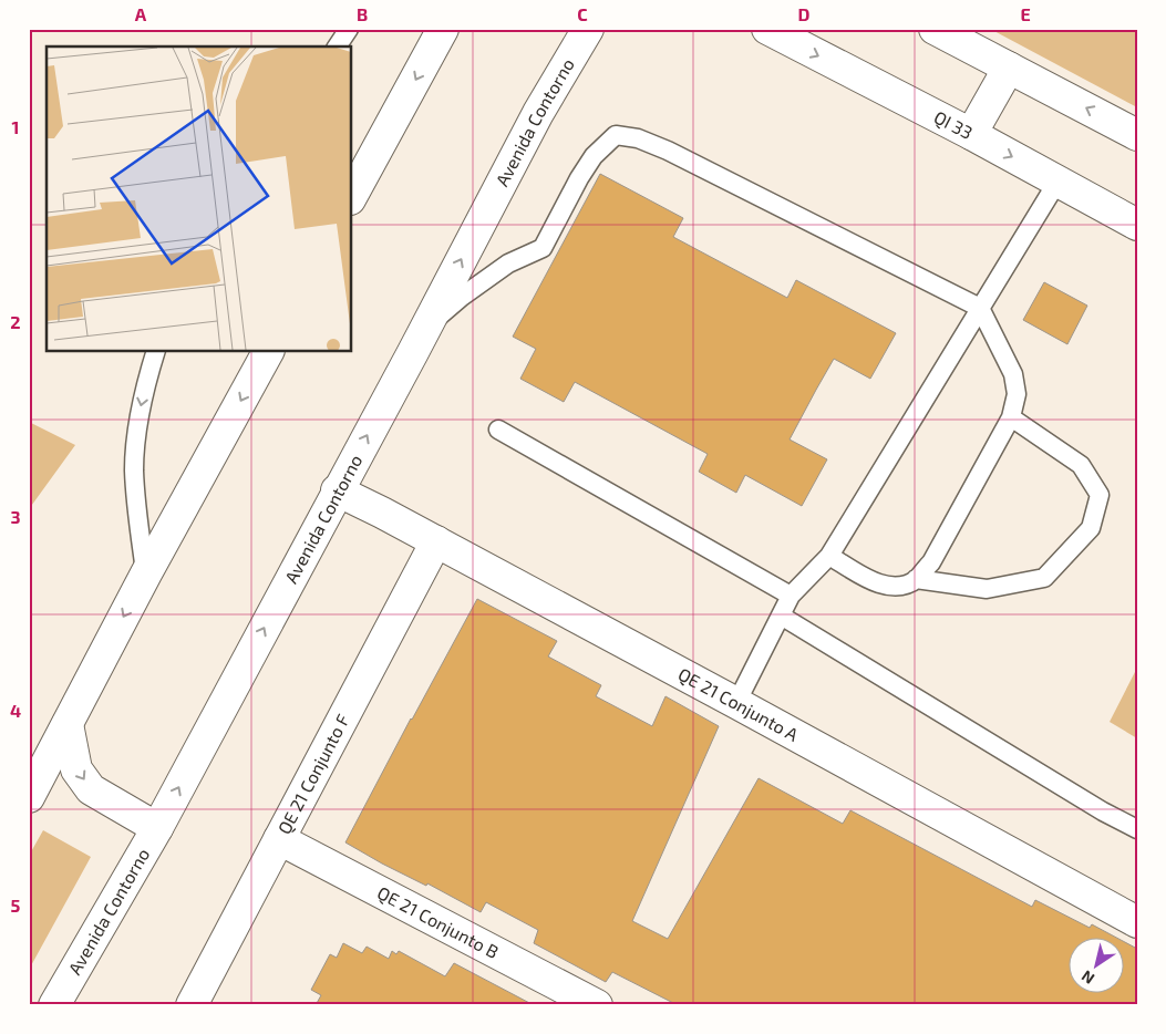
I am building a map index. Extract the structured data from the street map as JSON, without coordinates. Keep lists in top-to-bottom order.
{
  "streets": {
    "street": [
      "Avenida Contorno",
      "QI 33",
      "QE 21 Conjunto A",
      "QE 21 Conjunto F",
      "QE 21 Conjunto B"
    ]
  },
  "crossings": [
    ["Avenida Contorno", "QE 21 Conjunto A"],
    ["QE 21 Conjunto A", "QE 21 Conjunto F"],
    ["QE 21 Conjunto F", "QE 21 Conjunto B"]
  ],
  "north": "bottom left",
  "grid": {
    "columns": [
      "A",
      "B",
      "C",
      "D",
      "E"
    ],
    "rows": [
      "1",
      "2",
      "3",
      "4",
      "5"
    ]
  }
}
